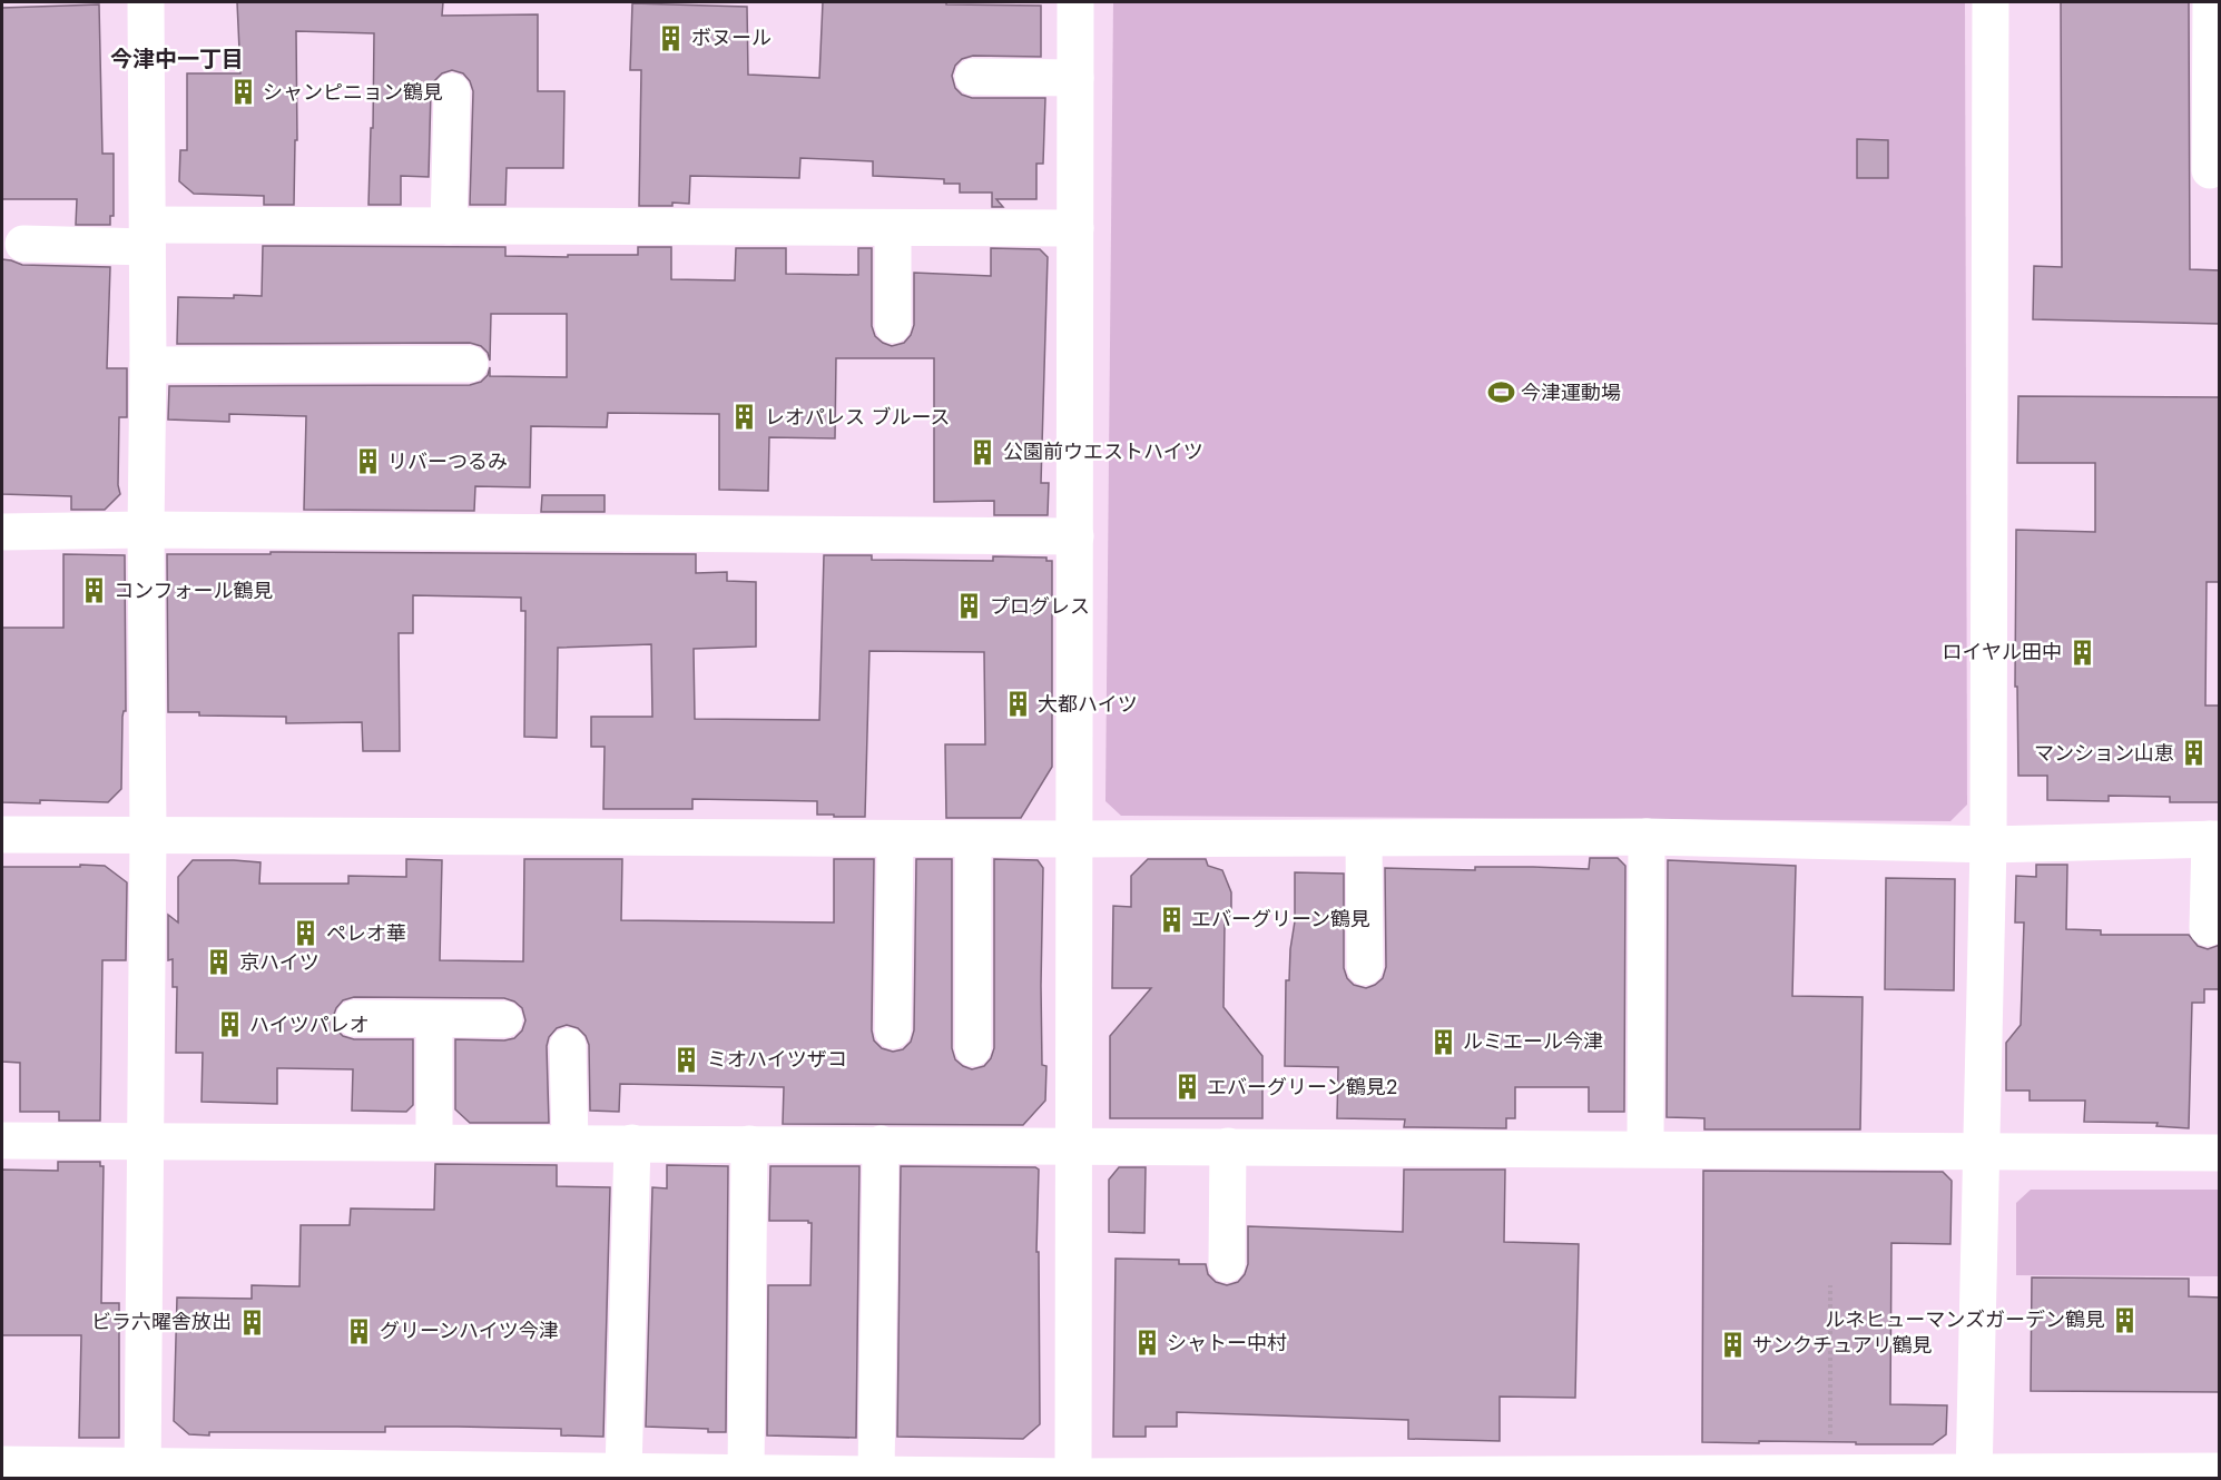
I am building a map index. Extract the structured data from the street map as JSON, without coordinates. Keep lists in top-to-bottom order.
{
  "districts": ["今津中一丁目"],
  "places": {
    "building": [
      "ボヌール",
      "シャンピニョン鶴見",
      "レオパレス ブルース",
      "公園前ウエストハイツ",
      "リバーつるみ",
      "コンフォール鶴見",
      "プログレス",
      "ロイヤル田中",
      "大都ハイツ",
      "マンション山恵",
      "エバーグリーン鶴見",
      "ペレオ華",
      "京ハイツ",
      "ハイツパレオ",
      "ルミエール今津",
      "ミオハイツザコ",
      "エバーグリーン鶴見2",
      "ルネヒューマンズガーデン鶴見",
      "ビラ六曜舎放出",
      "グリーンハイツ今津",
      "シャトー中村",
      "サンクチュアリ鶴見"
    ],
    "sports": ["今津運動場"]
  }
}
